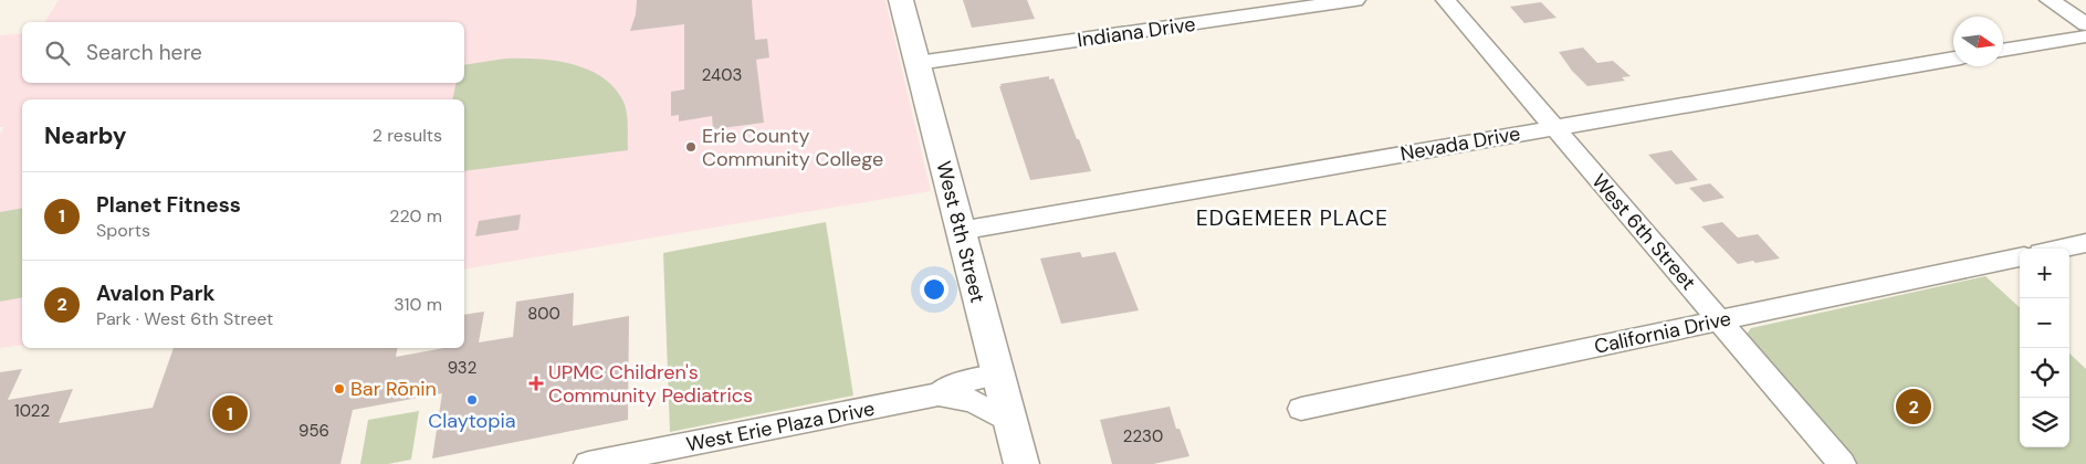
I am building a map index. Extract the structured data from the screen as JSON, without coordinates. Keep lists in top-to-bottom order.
{
  "streets": {
    "main road": ["West 8th Street"],
    "street": [
      "Indiana Drive",
      "Nevada Drive",
      "West 6th Street",
      "California Drive",
      "West Erie Plaza Drive"
    ]
  },
  "crossings": [
    ["Indiana Drive", "West 8th Street"],
    ["Nevada Drive", "West 8th Street"],
    ["Nevada Drive", "West 6th Street"],
    ["West 8th Street", "West Erie Plaza Drive"],
    ["West 6th Street", "California Drive"]
  ],
  "districts": ["EDGEMEER PLACE"],
  "places": {
    "other": ["Erie County Community College", "Bar Rōnin", "Claytopia"],
    "health": ["UPMC Children's Community Pediatrics"]
  },
  "house_numbers": [
    "2403",
    "800",
    "932",
    "1022",
    "956",
    "2230"
  ],
  "north": "right",
  "page": {
    "search": "Search here",
    "heading": ["Nearby", "2 results"],
    "list": [
      {
        "mark": "1",
        "name": "Planet Fitness",
        "note": "Sports",
        "value": "220 m"
      },
      {
        "mark": "2",
        "name": "Avalon Park",
        "note": "Park · West 6th Street",
        "value": "310 m"
      }
    ],
    "map_buttons": ["+", "−"],
    "pins": ["2", "1"]
  }
}
